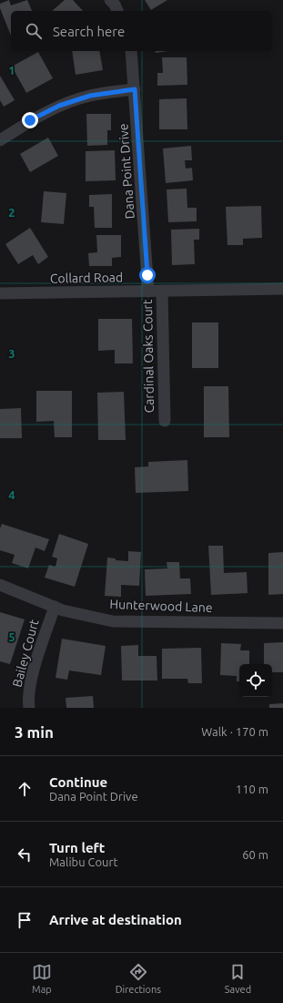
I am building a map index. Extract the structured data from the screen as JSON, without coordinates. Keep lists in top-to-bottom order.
{
  "streets": {
    "street": [
      "Dana Point Drive",
      "Collard Road",
      "Cardinal Oaks Court",
      "Hunterwood Lane",
      "Bailey Court"
    ]
  },
  "crossings": [
    ["Dana Point Drive", "Collard Road"],
    ["Collard Road", "Cardinal Oaks Court"],
    ["Hunterwood Lane", "Bailey Court"]
  ],
  "page": {
    "search": "Search here",
    "heading": ["3 min", "Walk · 170 m"],
    "list": [
      ["Continue", "Dana Point Drive", "110 m"],
      ["Turn left", "Malibu Court", "60 m"],
      "Arrive at destination"
    ],
    "nav": ["Map", "Directions", "Saved"]
  },
  "grid": {
    "rows": [
      "1",
      "2",
      "3",
      "4",
      "5"
    ]
  }
}
